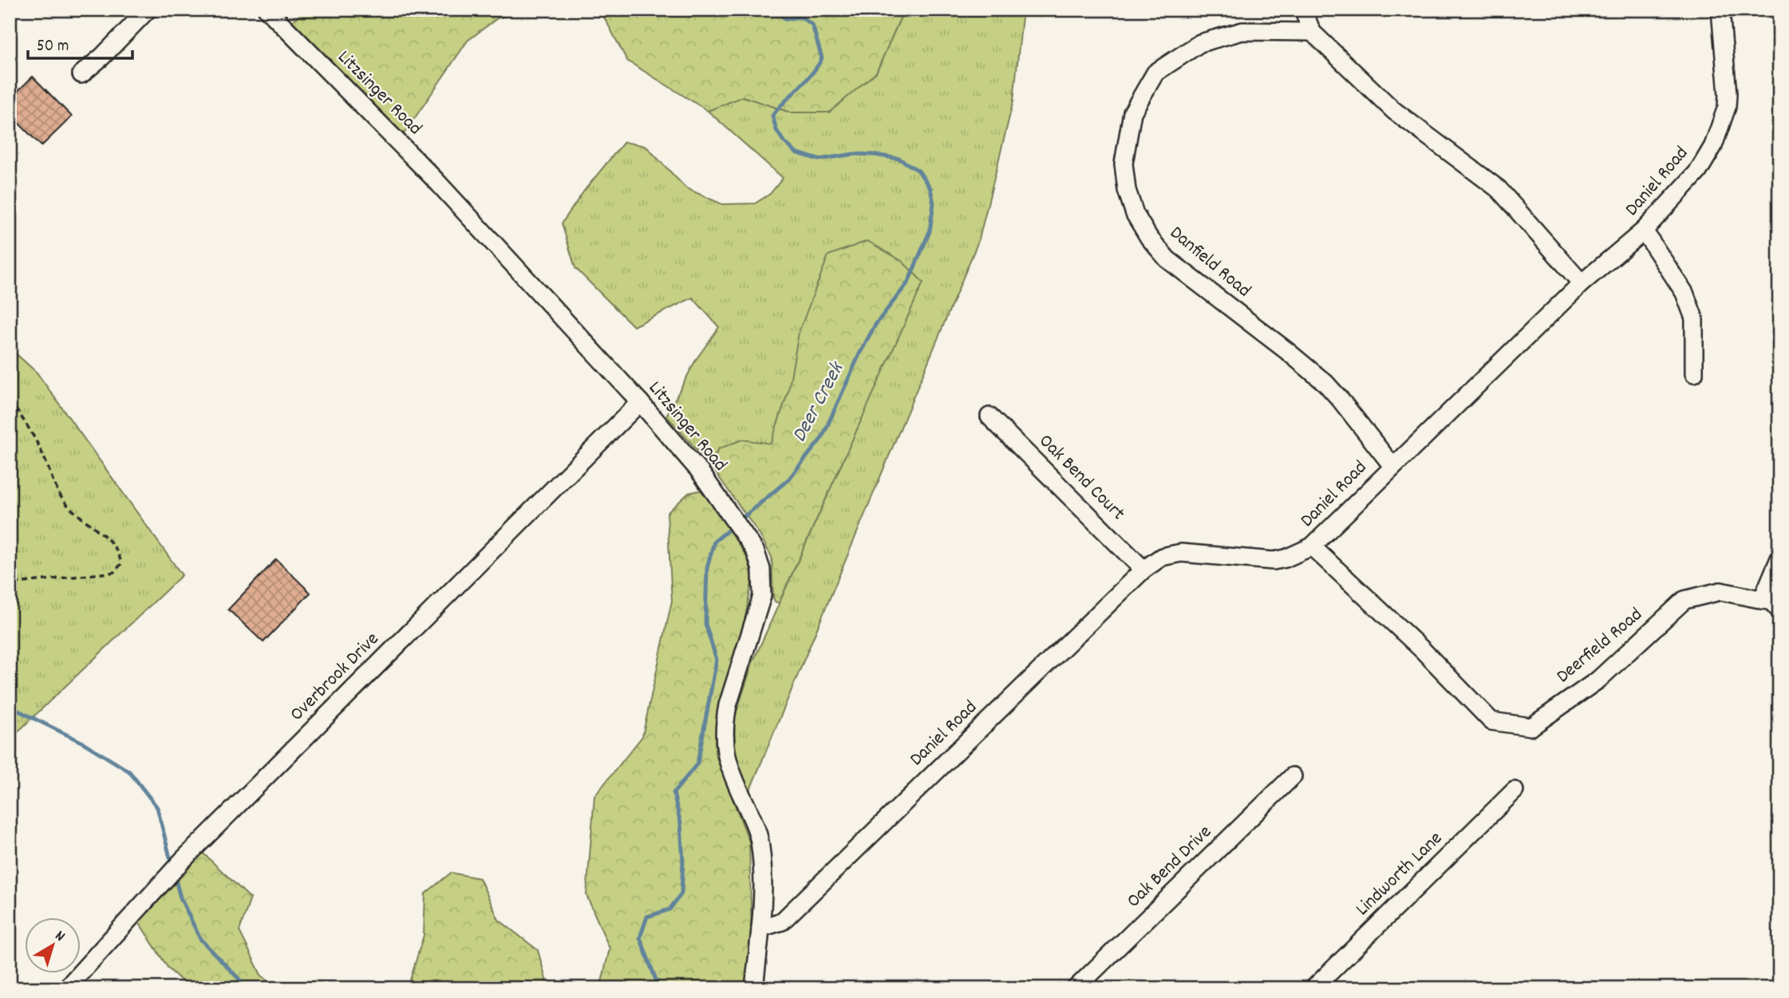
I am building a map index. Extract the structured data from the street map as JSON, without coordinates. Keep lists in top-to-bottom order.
{
  "streets": {
    "street": [
      "Litzsinger Road",
      "Daniel Road",
      "Danfield Road",
      "Oak Bend Court",
      "Deerfield Road",
      "Overbrook Drive",
      "Oak Bend Drive",
      "Lindworth Lane"
    ]
  },
  "crossings": [
    ["Litzsinger Road", "Daniel Road"],
    ["Litzsinger Road", "Overbrook Drive"],
    ["Daniel Road", "Danfield Road"],
    ["Daniel Road", "Oak Bend Court"],
    ["Daniel Road", "Deerfield Road"]
  ],
  "water": ["Deer Creek"],
  "scale_bar": "50 m",
  "north": "top right"
}
